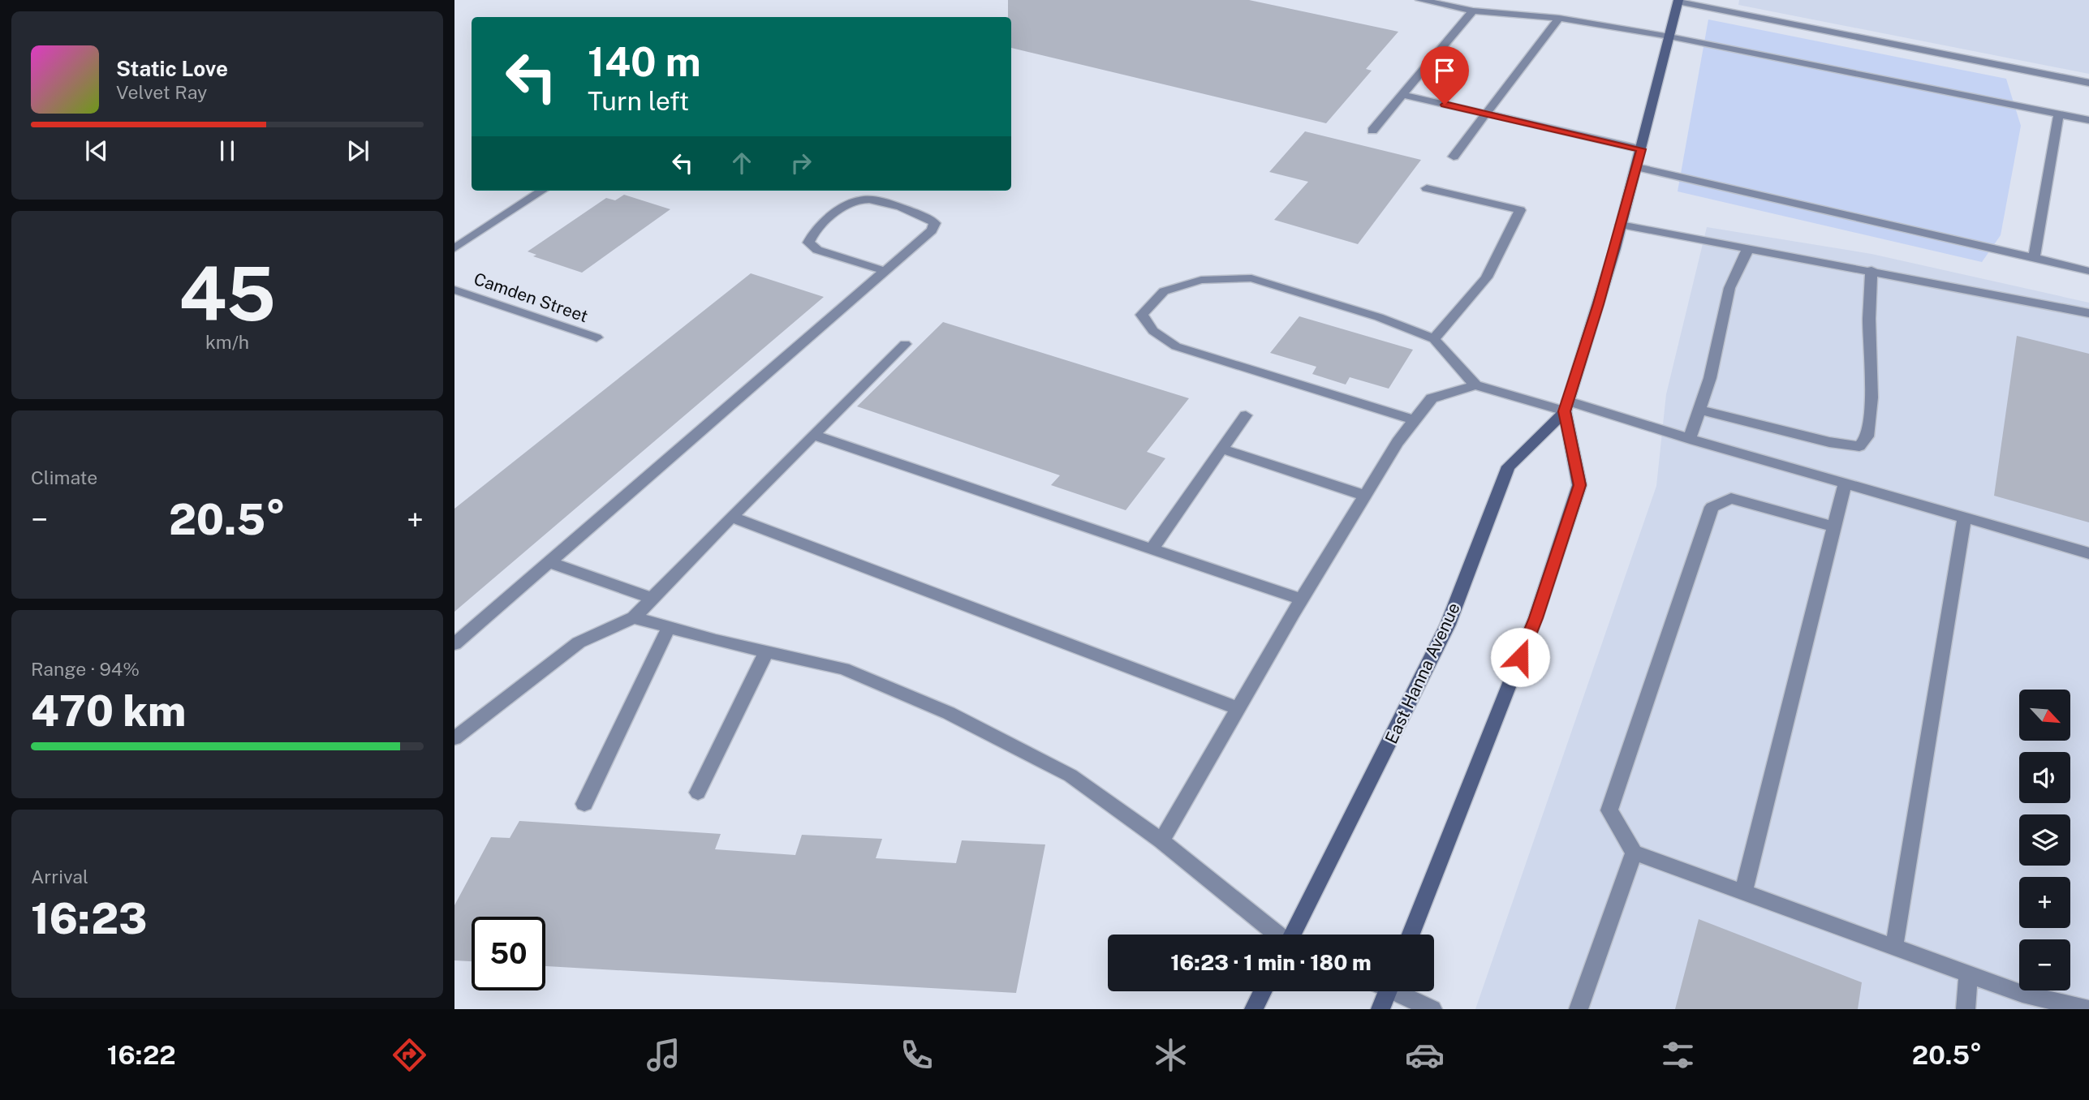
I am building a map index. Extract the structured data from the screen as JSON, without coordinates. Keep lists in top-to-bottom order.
{
  "streets": {
    "main road": ["East Hanna Avenue"],
    "street": ["Camden Street"]
  },
  "north": "bottom right",
  "page": {
    "turn": ["140 m", "Turn left"],
    "song": ["Static Love", "Velvet Ray"],
    "tile": [
      ["45", "km/h"],
      "Climate",
      ["Range · 94%", "470 km"],
      ["Arrival", "16:23"]
    ],
    "heat": ["−", "20.5°", "+"],
    "map_buttons": ["+", "−"],
    "limit": "50",
    "trip": "16:23 · 1 min · 180 m",
    "tabs": ["16:22", "20.5°"]
  }
}
